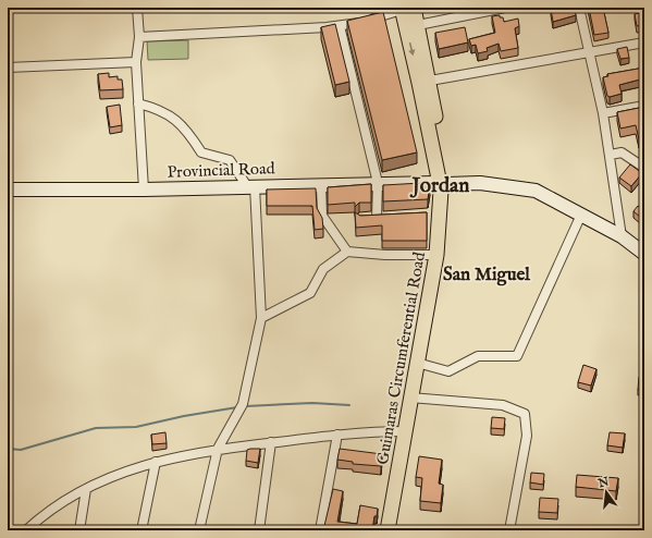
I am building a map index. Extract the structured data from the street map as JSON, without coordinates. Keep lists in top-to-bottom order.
{
  "streets": {
    "main road": ["Guimaras Circumferential Road"],
    "street": ["Provincial Road"]
  },
  "crossings": [
    ["Provincial Road", "Guimaras Circumferential Road"]
  ],
  "districts": ["Jordan", "San Miguel"],
  "north": "top"
}
